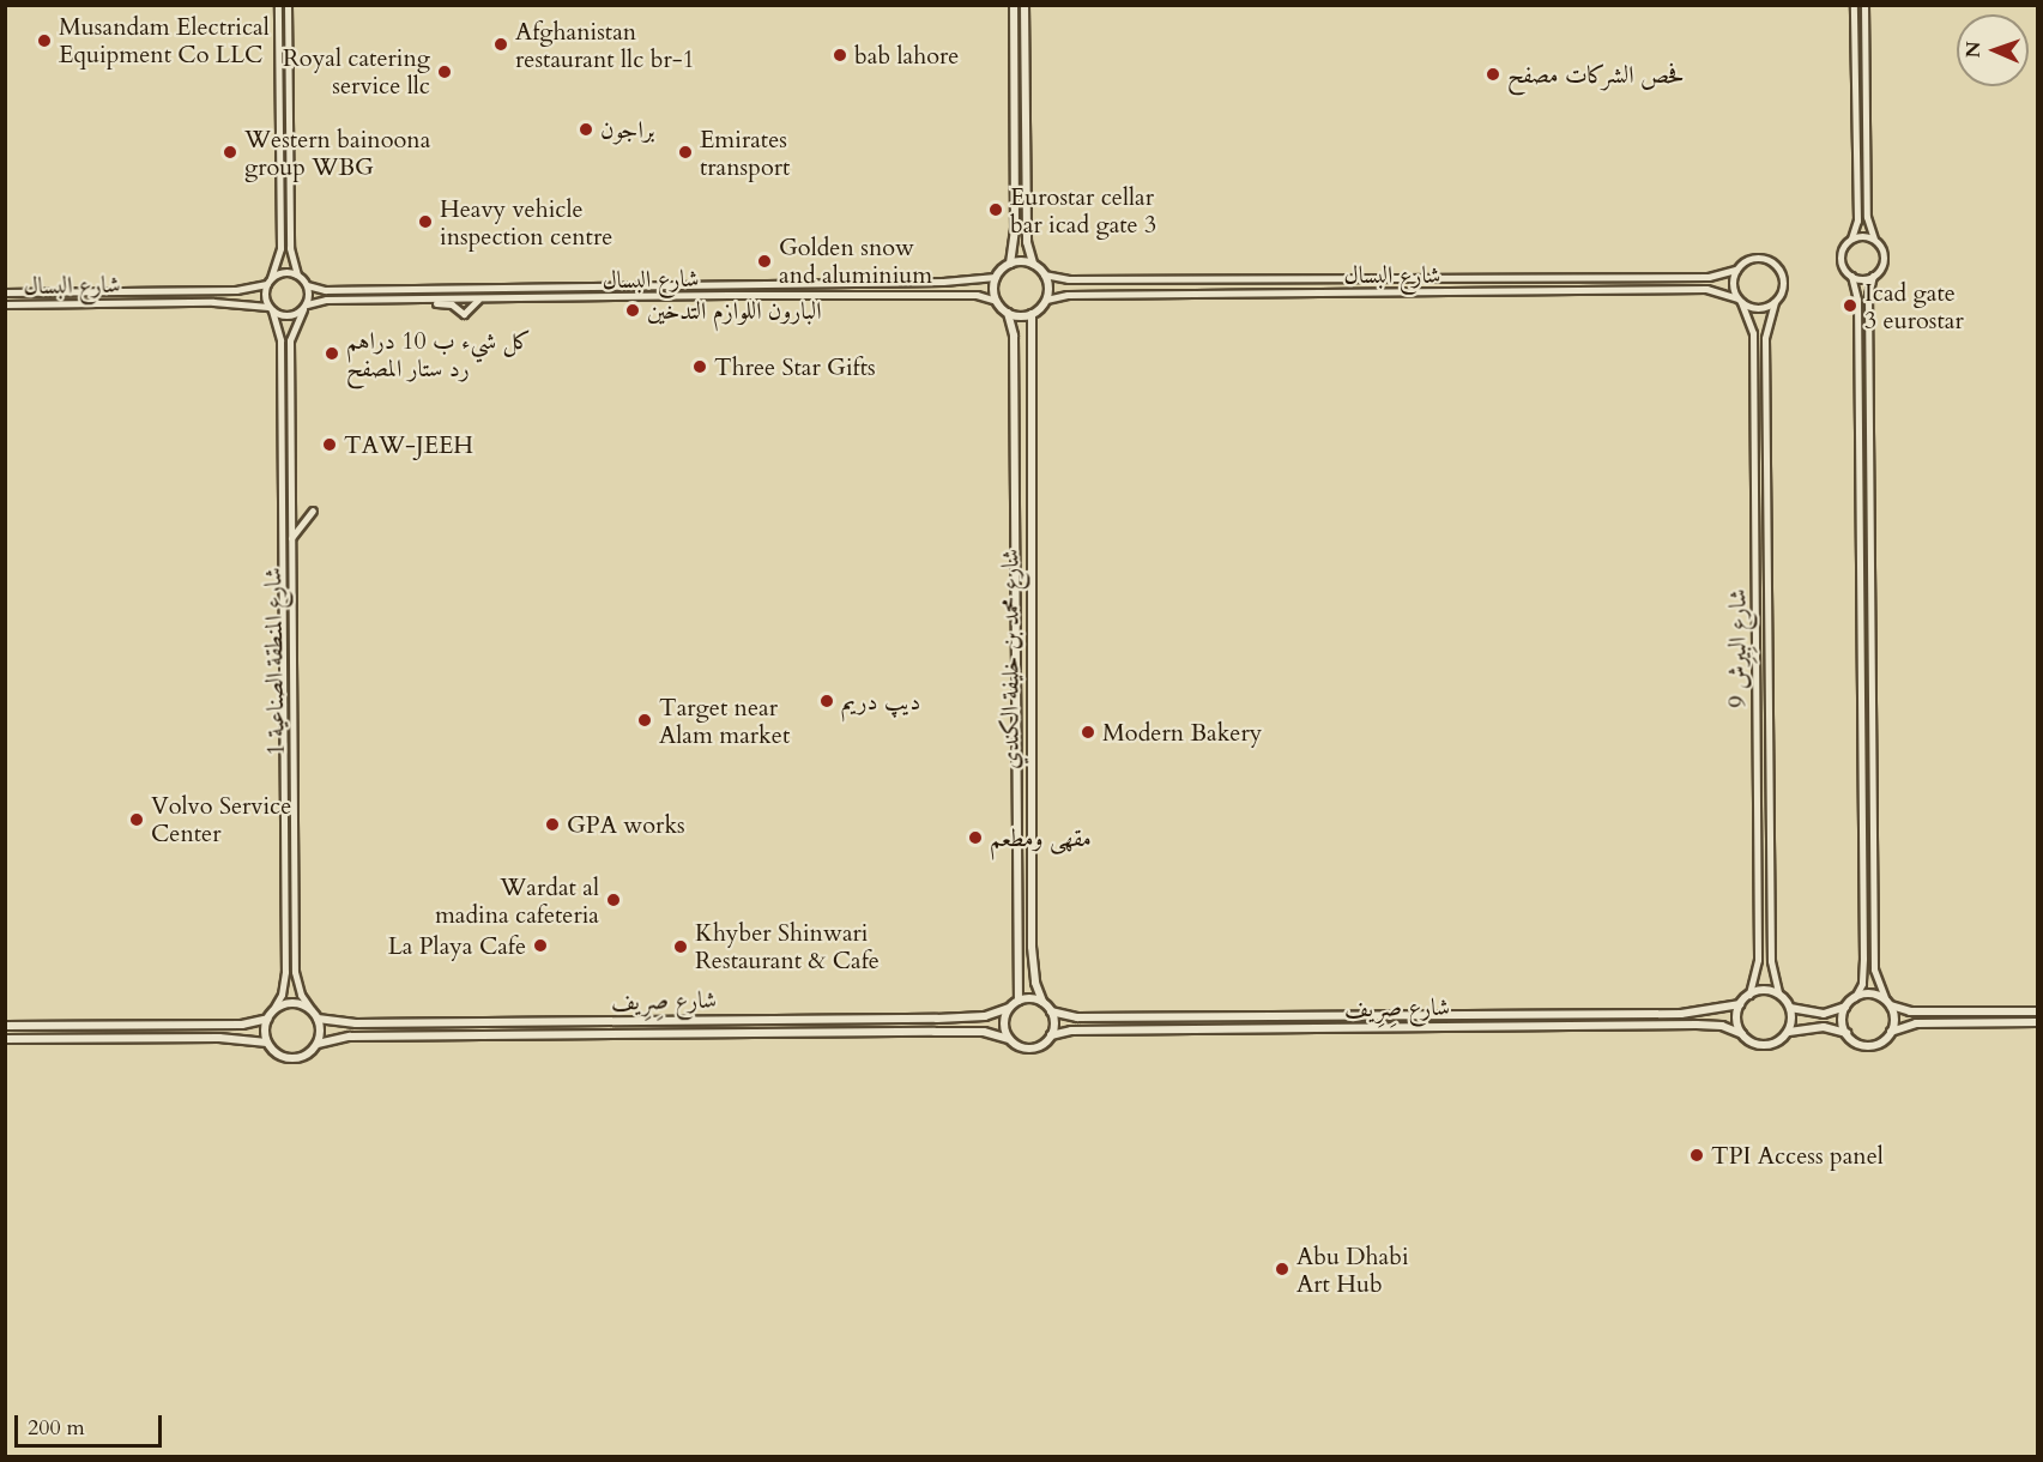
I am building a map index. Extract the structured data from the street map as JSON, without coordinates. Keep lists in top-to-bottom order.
{
  "streets": {
    "main road": ["شارع محمد بن خليفة الكندي", "شارع صِرِيف"],
    "street": ["شارع البسال", "شارع البِيرِش 9", "شارع المنطقة الصناعية 1"]
  },
  "crossings": [
    ["شارع البسال", "شارع البِيرِش 9"],
    ["شارع البسال", "شارع محمد بن خليفة الكندي"],
    ["شارع البسال", "شارع المنطقة الصناعية 1"],
    ["شارع البِيرِش 9", "شارع صِرِيف"],
    ["شارع محمد بن خليفة الكندي", "شارع صِرِيف"],
    ["شارع المنطقة الصناعية 1", "شارع صِرِيف"]
  ],
  "places": [
    "Musandam Electrical Equipment Co LLC",
    "Afghanistan restaurant llc br-1",
    "bab lahore",
    "Royal catering service llc",
    "فحص الشركات مصفح",
    "براجون",
    "Western bainoona group WBG",
    "Emirates transport",
    "Eurostar cellar bar icad gate 3",
    "Heavy vehicle inspection centre",
    "Golden snow and aluminium",
    "Icad gate 3 eurostar",
    "البارون اللوازم التدخين",
    "كل شيء ب 10 دراهم رد ستار المصفح",
    "Three Star Gifts",
    "TAW-JEEH",
    "دیپ دریم",
    "Target near Alam market",
    "Modern Bakery",
    "Volvo Service Center",
    "GPA works",
    "مقهى ومطعم",
    "Wardat al madina cafeteria",
    "La Playa Cafe",
    "Khyber Shinwari Restaurant & Cafe",
    "TPI Access panel",
    "Abu Dhabi Art Hub"
  ],
  "scale_bar": "200 m",
  "north": "left"
}
